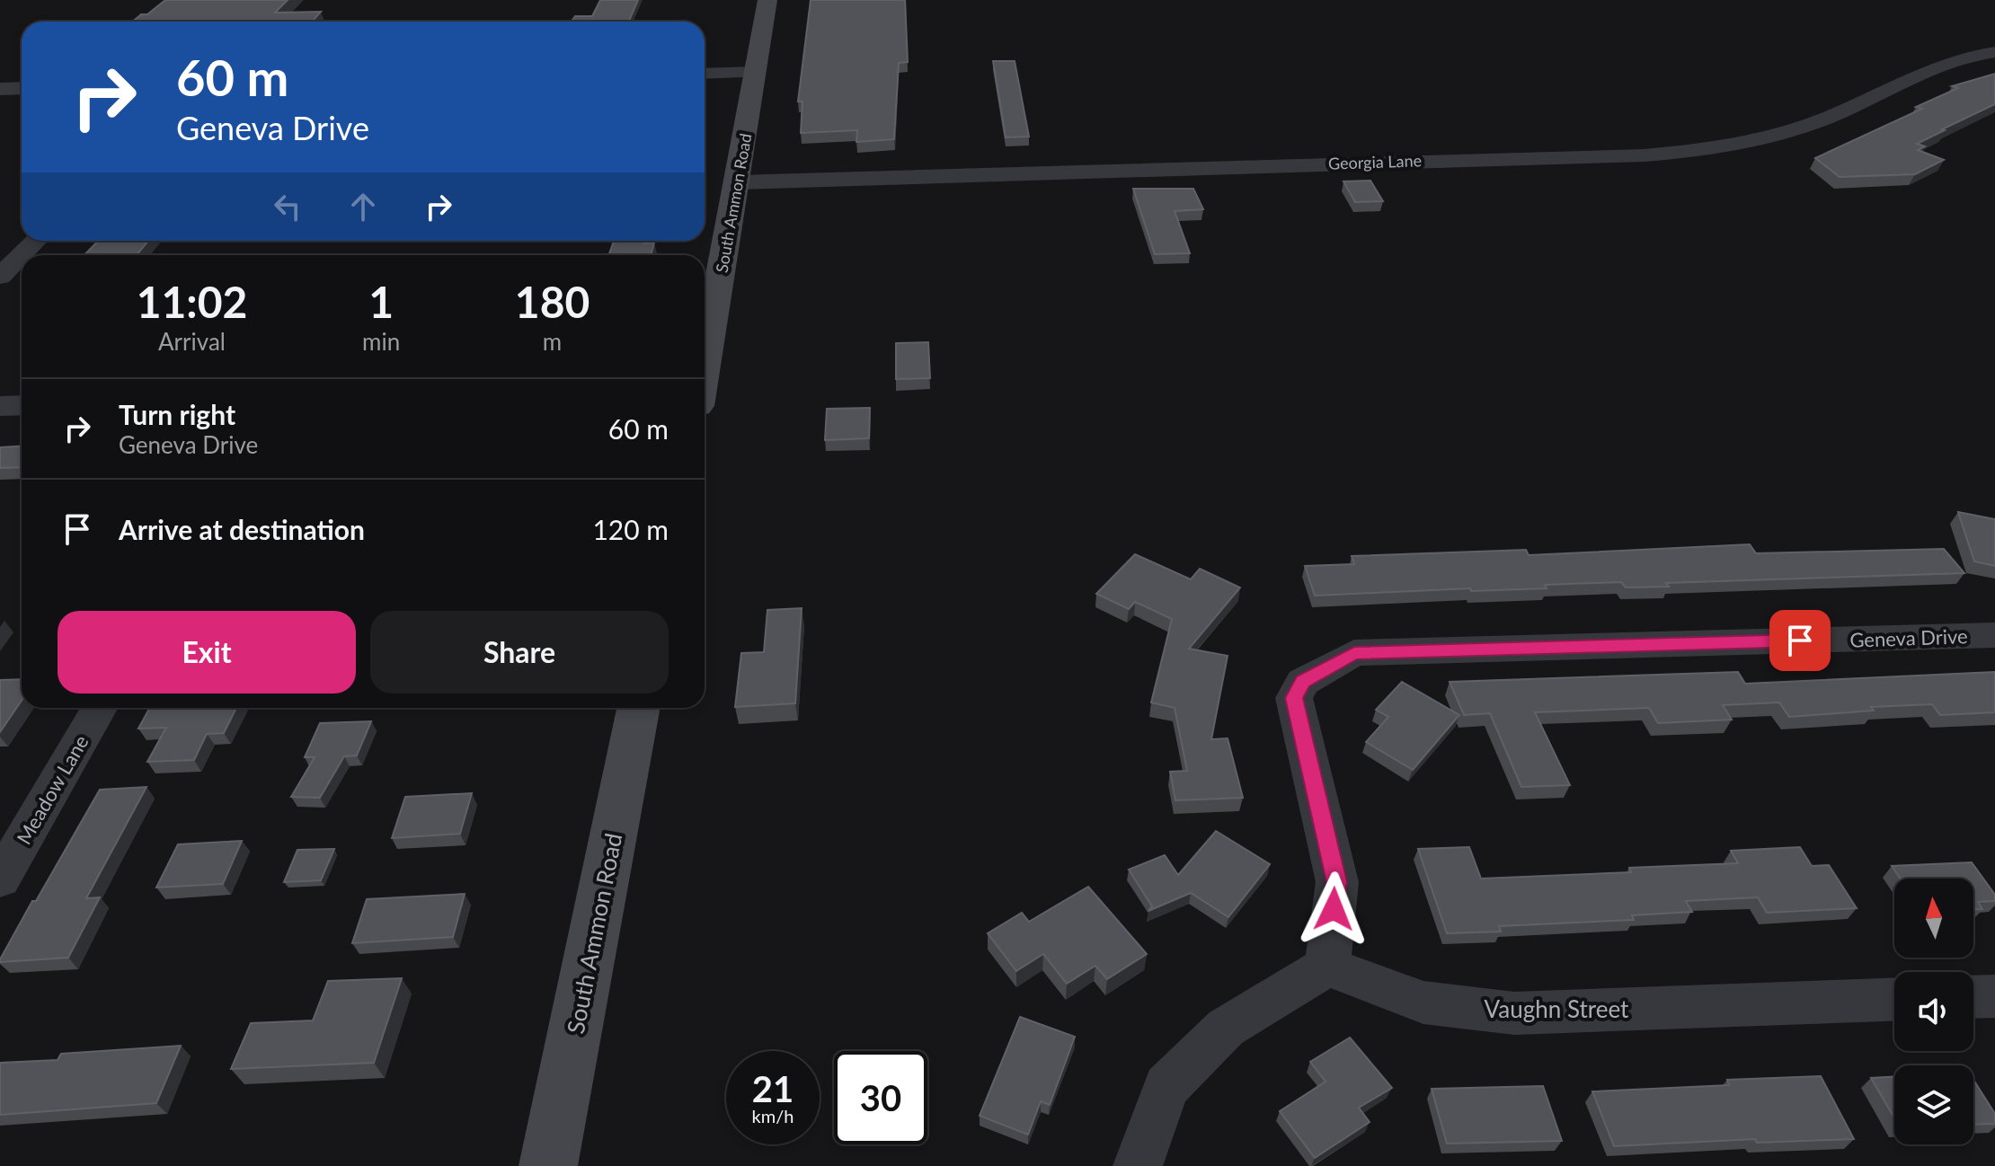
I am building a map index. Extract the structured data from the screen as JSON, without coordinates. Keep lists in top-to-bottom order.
{
  "streets": {
    "main road": ["South Ammon Road"],
    "street": [
      "Georgia Lane",
      "Geneva Drive",
      "Meadow Lane",
      "Vaughn Street"
    ]
  },
  "crossings": [
    ["Georgia Lane", "South Ammon Road"],
    ["Geneva Drive", "Vaughn Street"]
  ],
  "north": "top",
  "page": {
    "turn": ["60 m", "Geneva Drive"],
    "eta": [
      "11:02",
      "Arrival",
      "1",
      "min",
      "180",
      "m"
    ],
    "list": [
      {
        "name": "Turn right",
        "note": "Geneva Drive",
        "value": "60 m"
      },
      {
        "name": "Arrive at destination",
        "value": "120 m"
      }
    ],
    "buttons": ["Exit", "Share"],
    "speed": "21 km/h",
    "limit": "30"
  }
}
